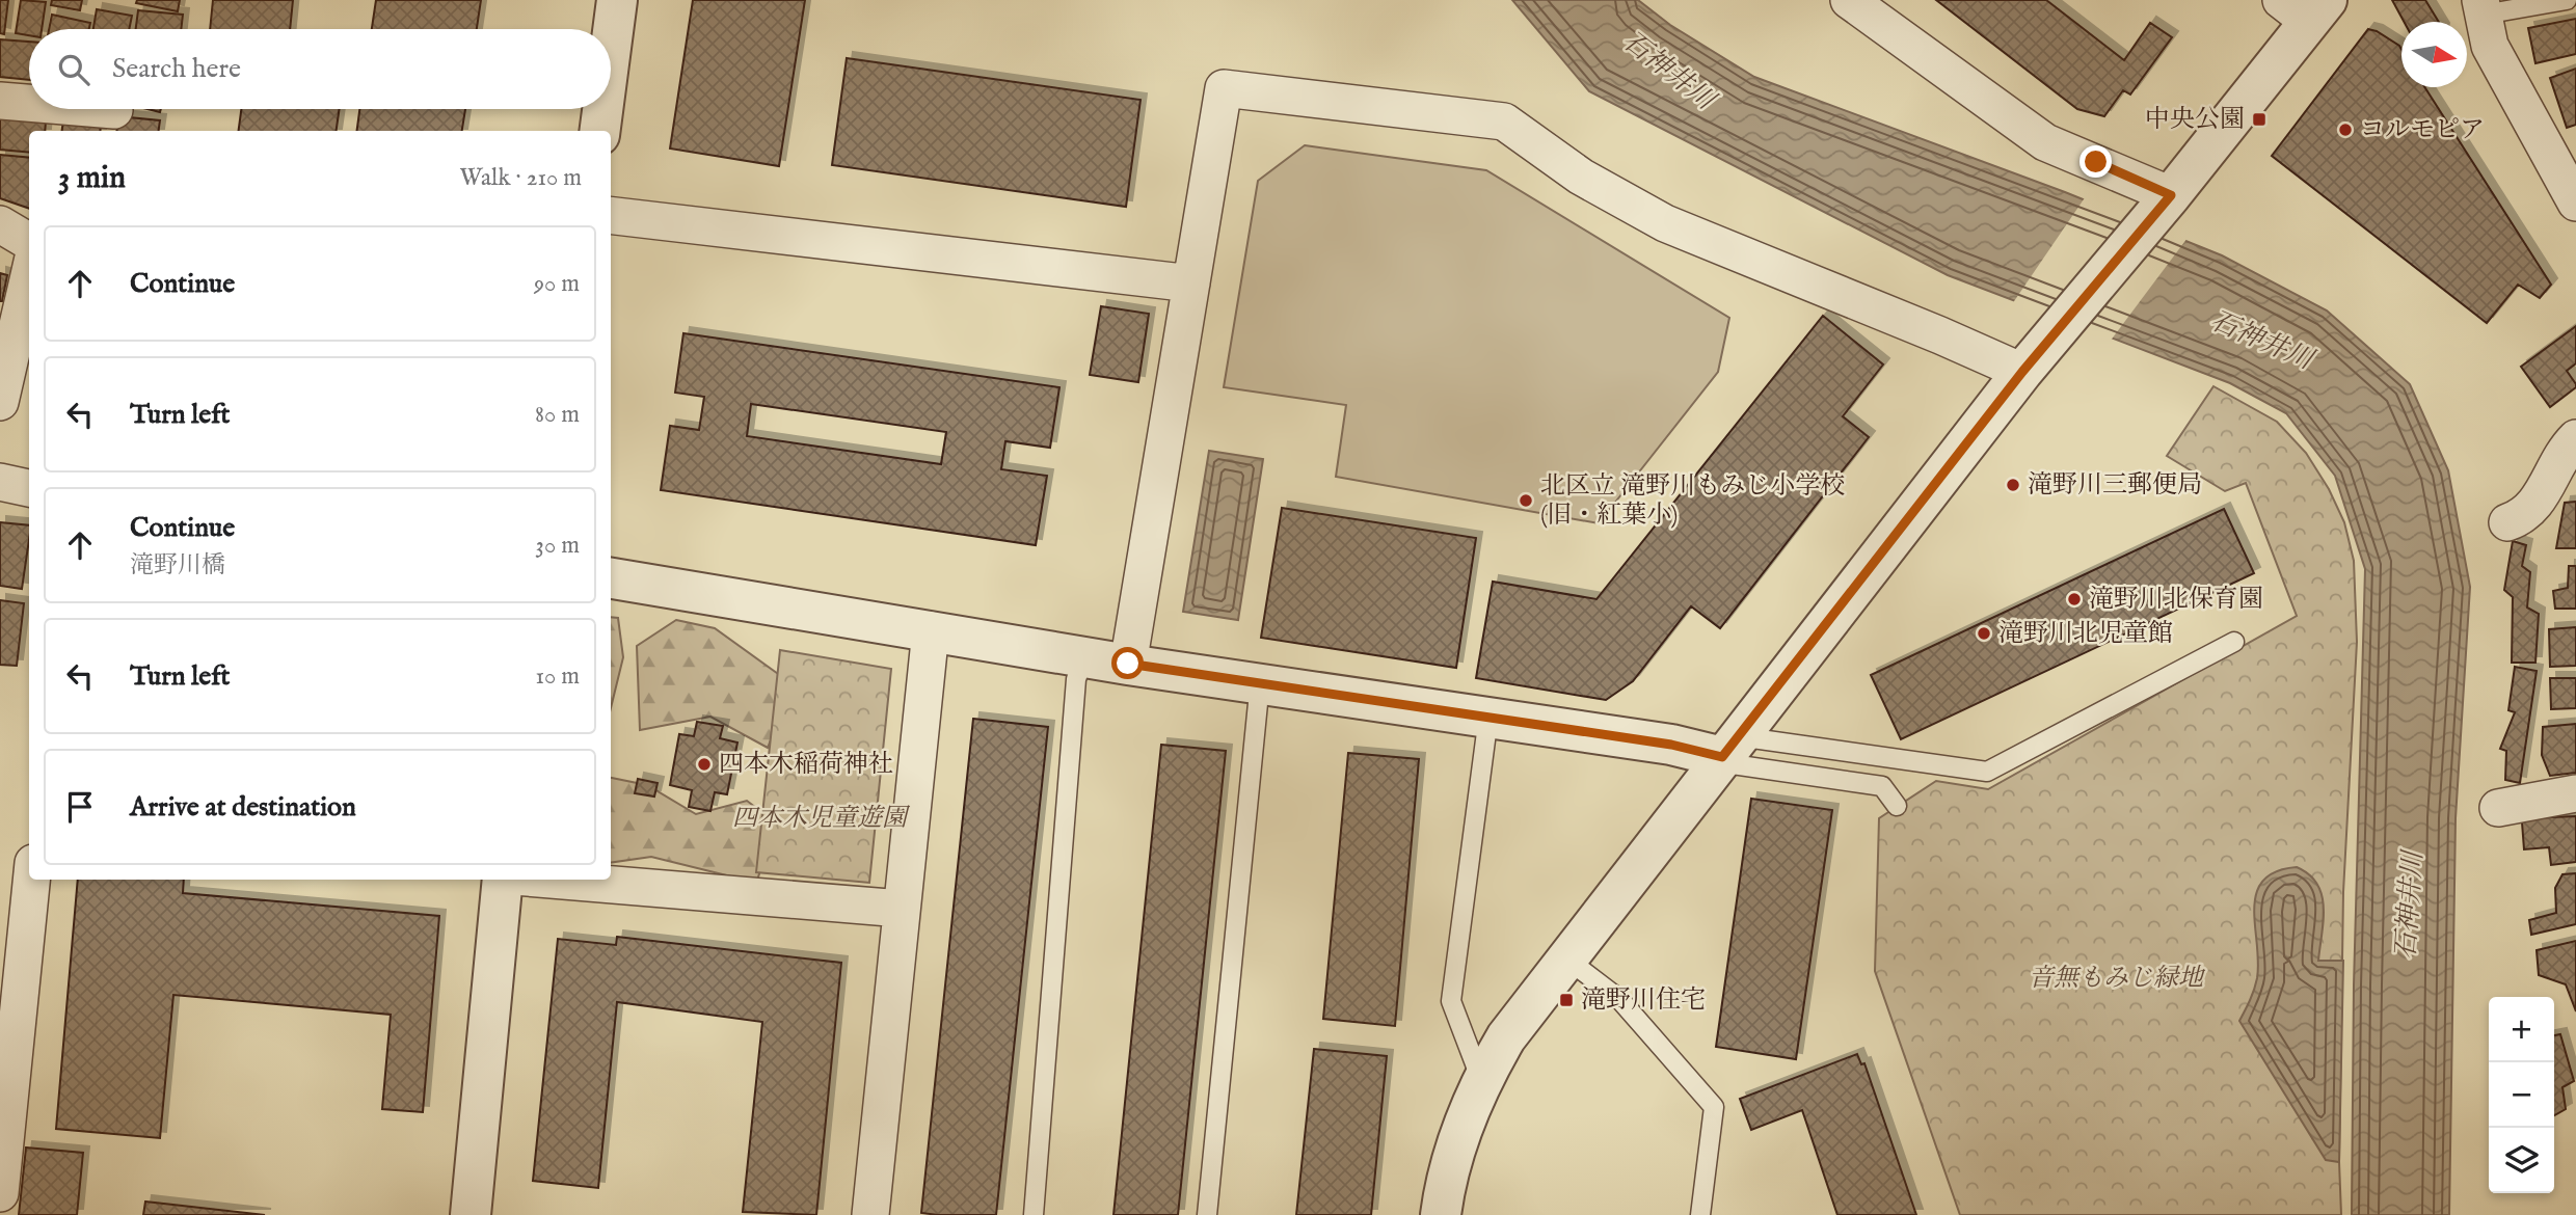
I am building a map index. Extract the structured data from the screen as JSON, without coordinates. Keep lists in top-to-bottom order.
{
  "water": ["石神井川"],
  "parks": ["四本木児童遊園", "音無もみじ緑地"],
  "places": {
    "transit": ["中央公園", "滝野川住宅"],
    "other": [
      "コルモピア",
      "滝野川三郵便局",
      "北区立 滝野川もみじ小学校 (旧・紅葉小)",
      "滝野川北保育園",
      "滝野川北児童館",
      "四本木稲荷神社"
    ]
  },
  "north": "right",
  "page": {
    "search": "Search here",
    "heading": ["3 min", "Walk · 210 m"],
    "list": [
      ["Continue", "90 m"],
      ["Turn left", "80 m"],
      ["Continue", "滝野川橋", "30 m"],
      ["Turn left", "10 m"],
      "Arrive at destination"
    ],
    "map_buttons": ["+", "−"]
  }
}
